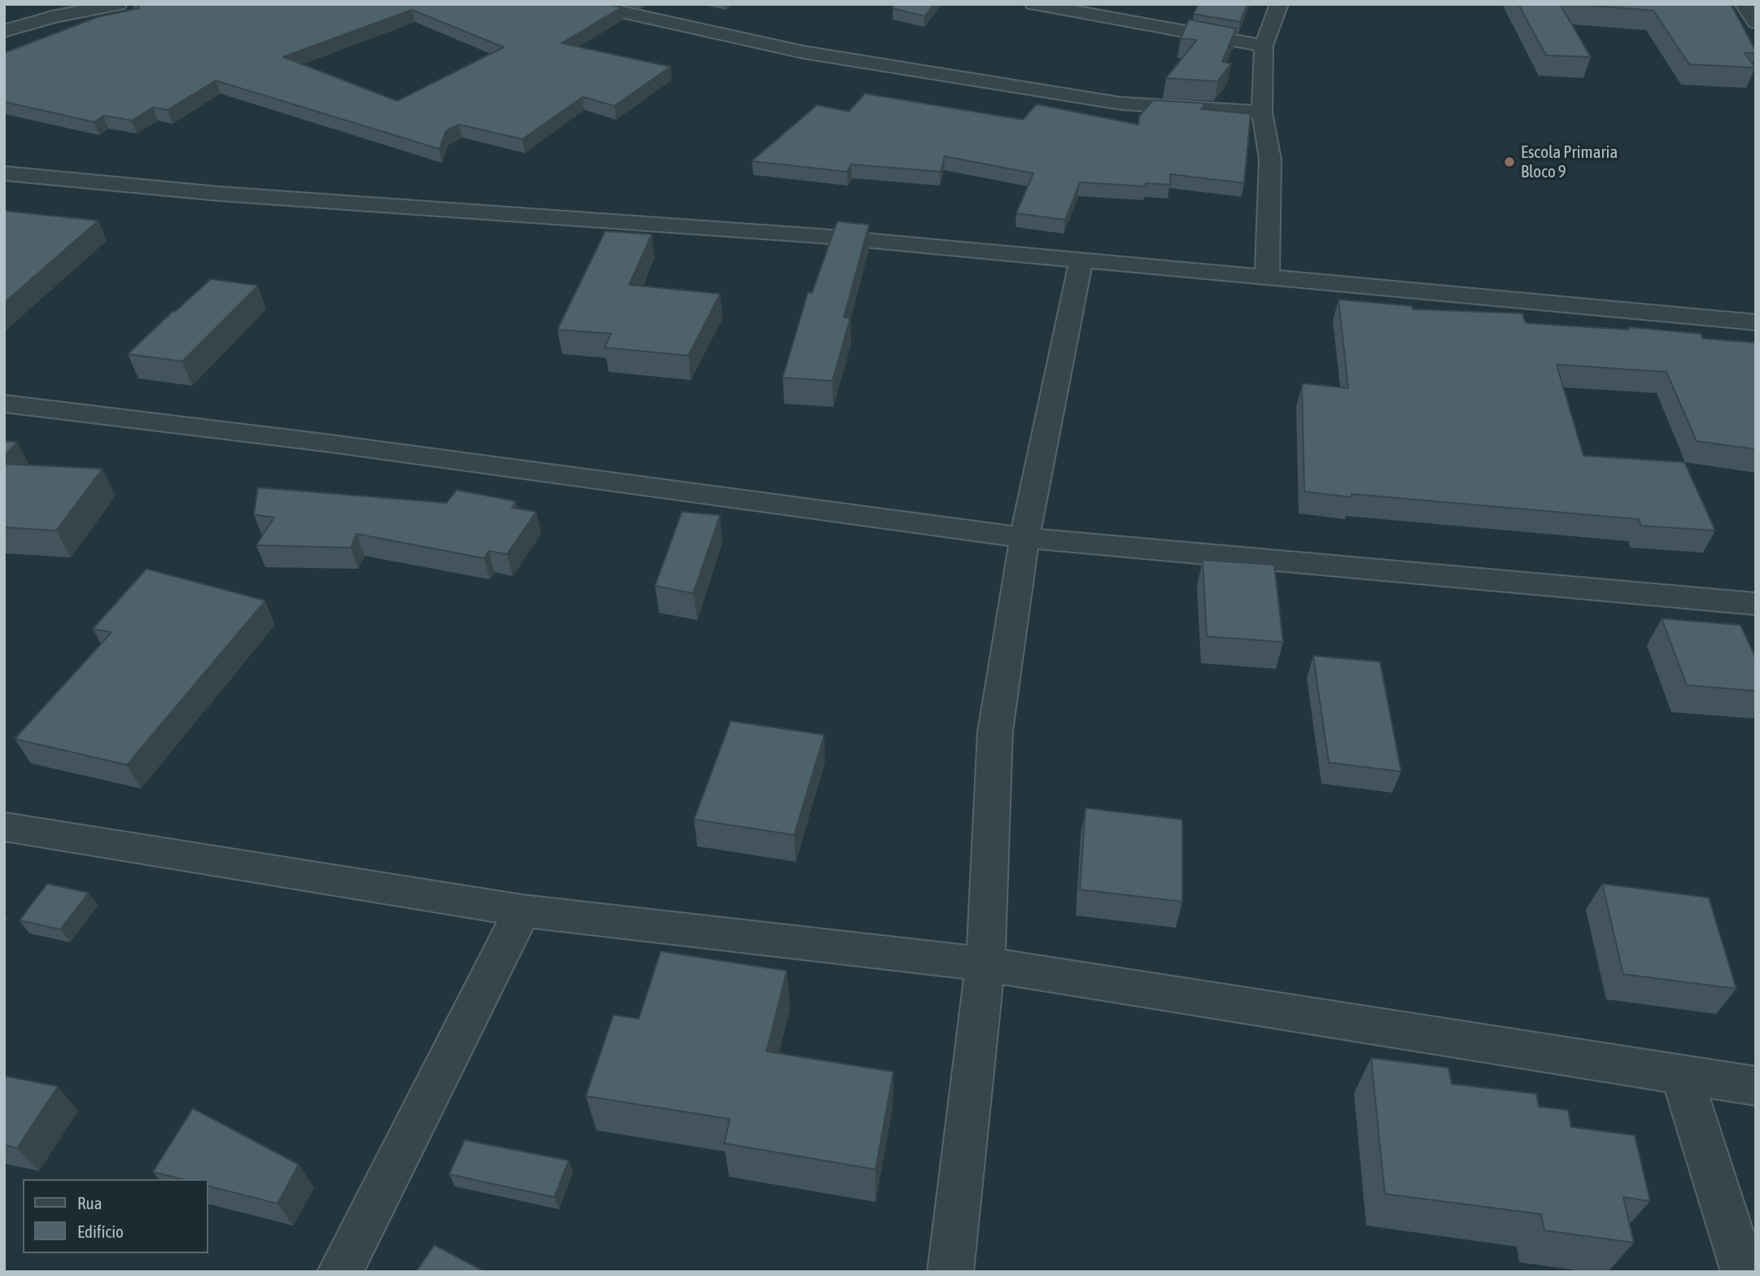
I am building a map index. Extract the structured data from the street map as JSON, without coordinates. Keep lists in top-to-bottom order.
{
  "places": ["Escola Primaria Bloco 9"],
  "legend": ["Rua", "Edifício"]
}
